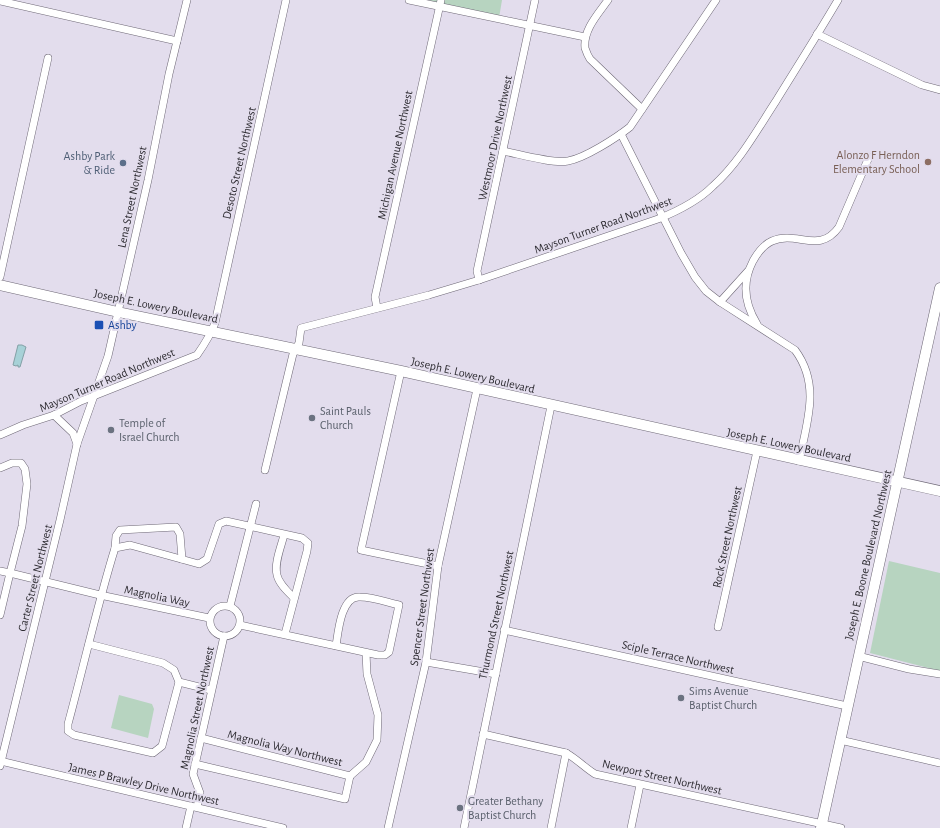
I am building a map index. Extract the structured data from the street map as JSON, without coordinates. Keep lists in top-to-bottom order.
{
  "streets": {
    "main road": ["Joseph E. Lowery Boulevard", "Joseph E. Boone Boulevard Northwest"],
    "street": [
      "Westmoor Drive Northwest",
      "Michigan Avenue Northwest",
      "Desoto Street Northwest",
      "Lena Street Northwest",
      "Mayson Turner Road Northwest",
      "Rock Street Northwest",
      "Carter Street Northwest",
      "Magnolia Way",
      "Spencer Street Northwest",
      "Thurmond Street Northwest",
      "Sciple Terrace Northwest",
      "Magnolia Street Northwest",
      "Magnolia Way Northwest",
      "Newport Street Northwest",
      "James P Brawley Drive Northwest"
    ]
  },
  "crossings": [
    ["Westmoor Drive Northwest", "Mayson Turner Road Northwest"],
    ["Michigan Avenue Northwest", "Mayson Turner Road Northwest"],
    ["Desoto Street Northwest", "Mayson Turner Road Northwest"],
    ["Desoto Street Northwest", "Joseph E. Lowery Boulevard"],
    ["Lena Street Northwest", "Mayson Turner Road Northwest"],
    ["Lena Street Northwest", "Joseph E. Lowery Boulevard"],
    ["Lena Street Northwest", "Carter Street Northwest"],
    ["Mayson Turner Road Northwest", "Joseph E. Lowery Boulevard"],
    ["Mayson Turner Road Northwest", "Carter Street Northwest"],
    ["Joseph E. Lowery Boulevard", "Rock Street Northwest"],
    ["Joseph E. Lowery Boulevard", "Joseph E. Boone Boulevard Northwest"],
    ["Joseph E. Lowery Boulevard", "Spencer Street Northwest"],
    ["Joseph E. Lowery Boulevard", "Thurmond Street Northwest"],
    ["Joseph E. Boone Boulevard Northwest", "Sciple Terrace Northwest"],
    ["Joseph E. Boone Boulevard Northwest", "Newport Street Northwest"],
    ["Carter Street Northwest", "Magnolia Way"],
    ["Carter Street Northwest", "James P Brawley Drive Northwest"],
    ["Magnolia Way", "Magnolia Street Northwest"],
    ["Thurmond Street Northwest", "Sciple Terrace Northwest"],
    ["Thurmond Street Northwest", "Newport Street Northwest"],
    ["Magnolia Street Northwest", "Magnolia Way Northwest"],
    ["Magnolia Street Northwest", "James P Brawley Drive Northwest"]
  ],
  "places": {
    "other": [
      "Alonzo F Herndon Elementary School",
      "Ashby Park & Ride",
      "Saint Pauls Church",
      "Temple of Israel Church",
      "Sims Avenue Baptist Church",
      "Greater Bethany Baptist Church"
    ],
    "transit": ["Ashby"]
  }
}
